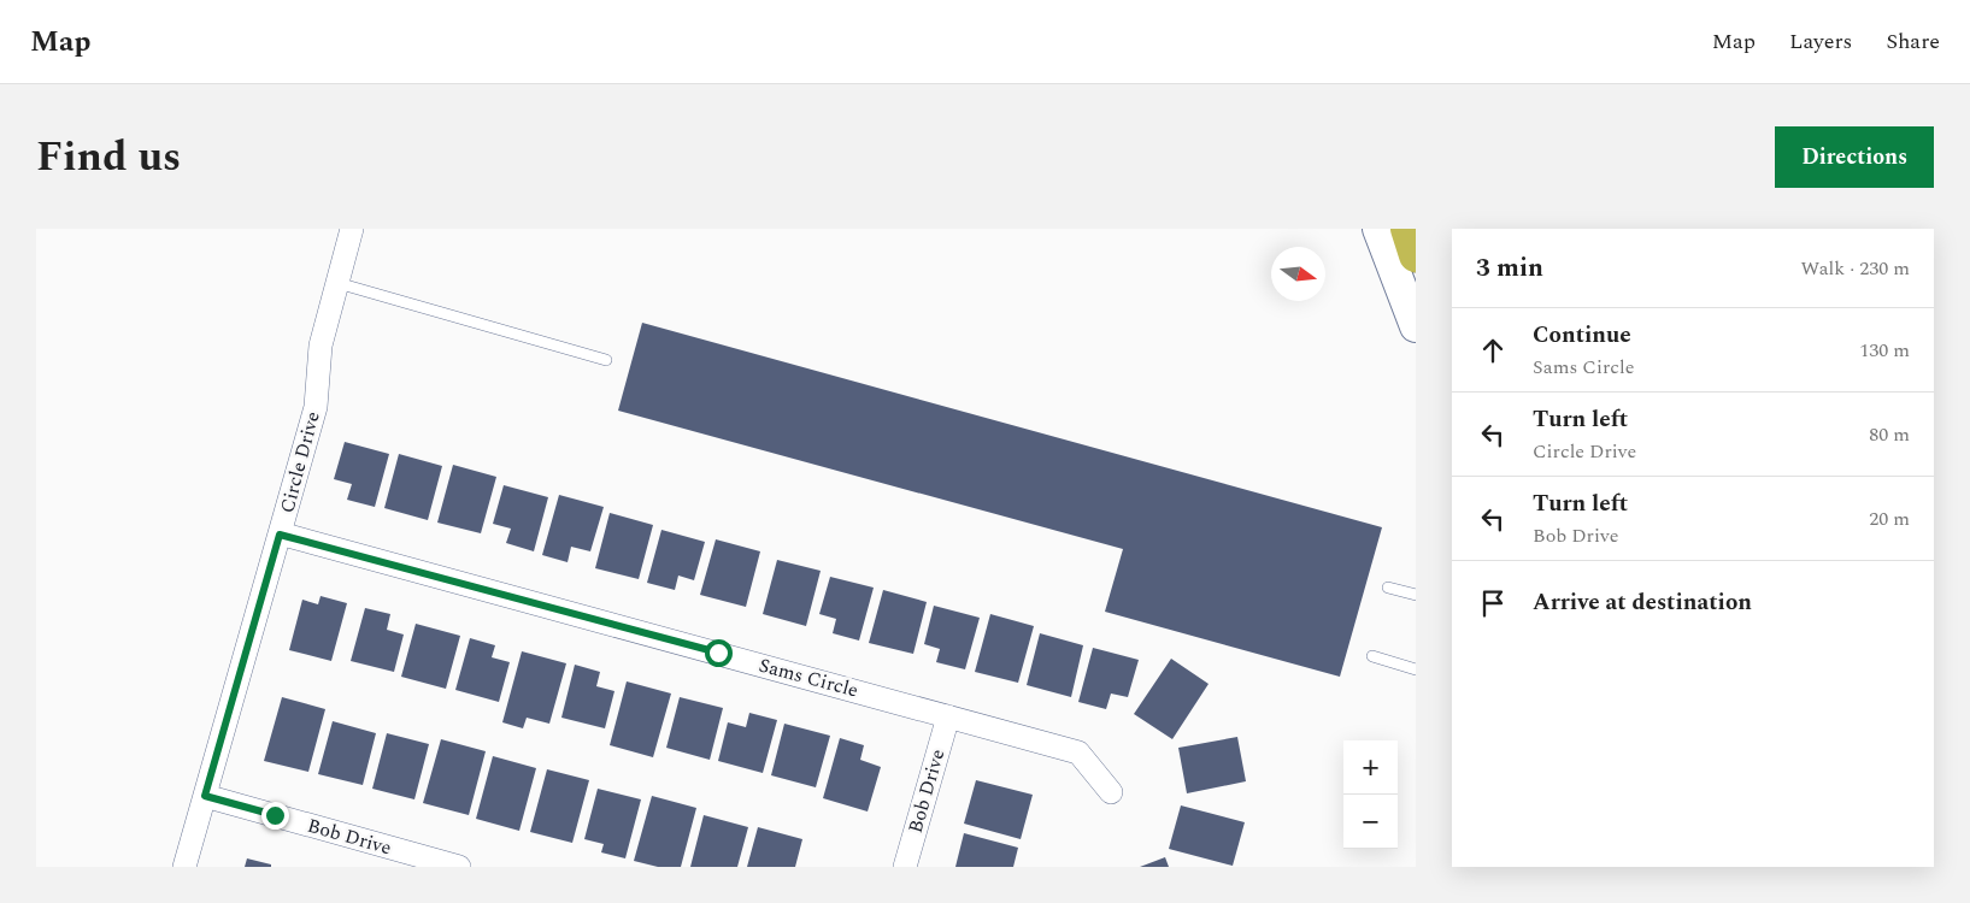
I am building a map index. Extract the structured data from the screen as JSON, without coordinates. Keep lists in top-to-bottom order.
{
  "streets": {
    "street": ["Circle Drive", "Sams Circle", "Bob Drive"]
  },
  "crossings": [
    ["Circle Drive", "Sams Circle"],
    ["Circle Drive", "Bob Drive"],
    ["Sams Circle", "Bob Drive"]
  ],
  "north": "right",
  "page": {
    "header": "Map",
    "nav": ["Map", "Layers", "Share"],
    "title": "Find us",
    "buttons": "Directions",
    "heading": ["3 min", "Walk · 230 m"],
    "list": [
      ["Continue", "Sams Circle", "130 m"],
      ["Turn left", "Circle Drive", "80 m"],
      ["Turn left", "Bob Drive", "20 m"],
      "Arrive at destination"
    ],
    "map_buttons": ["+", "−"]
  }
}
